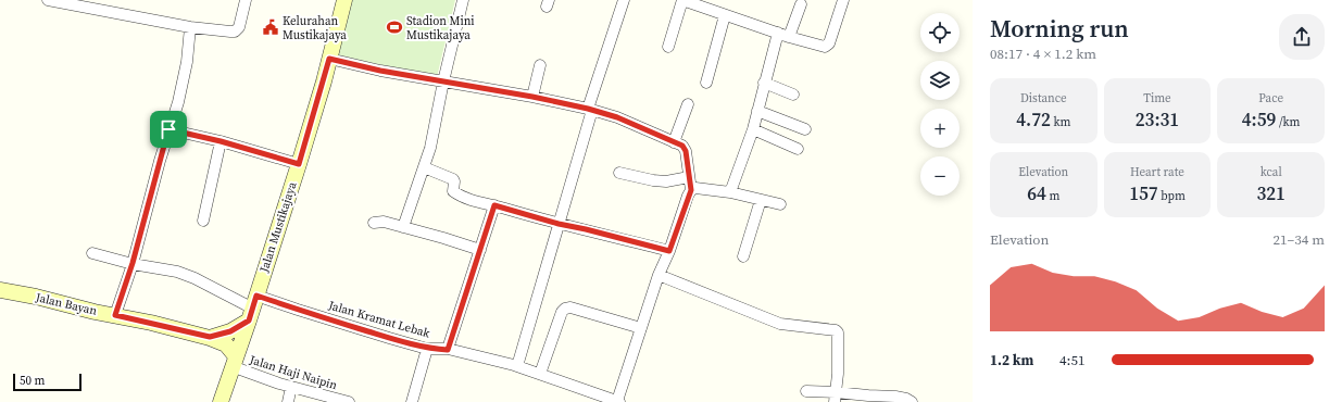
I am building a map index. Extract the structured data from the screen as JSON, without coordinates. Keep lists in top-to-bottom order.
{
  "streets": {
    "main road": ["Jalan Mustikajaya", "Jalan Bayan"],
    "street": ["Jalan Kramat Lebak", "Jalan Haji Naipin"]
  },
  "crossings": [
    ["Jalan Mustikajaya", "Jalan Bayan"],
    ["Jalan Mustikajaya", "Jalan Kramat Lebak"],
    ["Jalan Mustikajaya", "Jalan Haji Naipin"],
    ["Jalan Bayan", "Jalan Kramat Lebak"],
    ["Jalan Bayan", "Jalan Haji Naipin"]
  ],
  "places": {
    "public building": ["Kelurahan Mustikajaya"],
    "sports": ["Stadion Mini Mustikajaya"]
  },
  "scale_bar": "50 m",
  "page": {
    "heading": ["Morning run", "08:17 · 4 × 1.2 km"],
    "map_buttons": ["+", "−"],
    "stats": [
      ["Distance", "4.72 km"],
      ["Time", "23:31"],
      ["Pace", "4:59 /km"],
      ["Elevation", "64 m"],
      ["Heart rate", "157 bpm"],
      ["kcal", "321"]
    ],
    "chart": ["Elevation", "21–34 m"],
    "list": [
      {
        "name": "1.2 km",
        "note": "4:51"
      }
    ],
    "scale": "50 m"
  }
}
